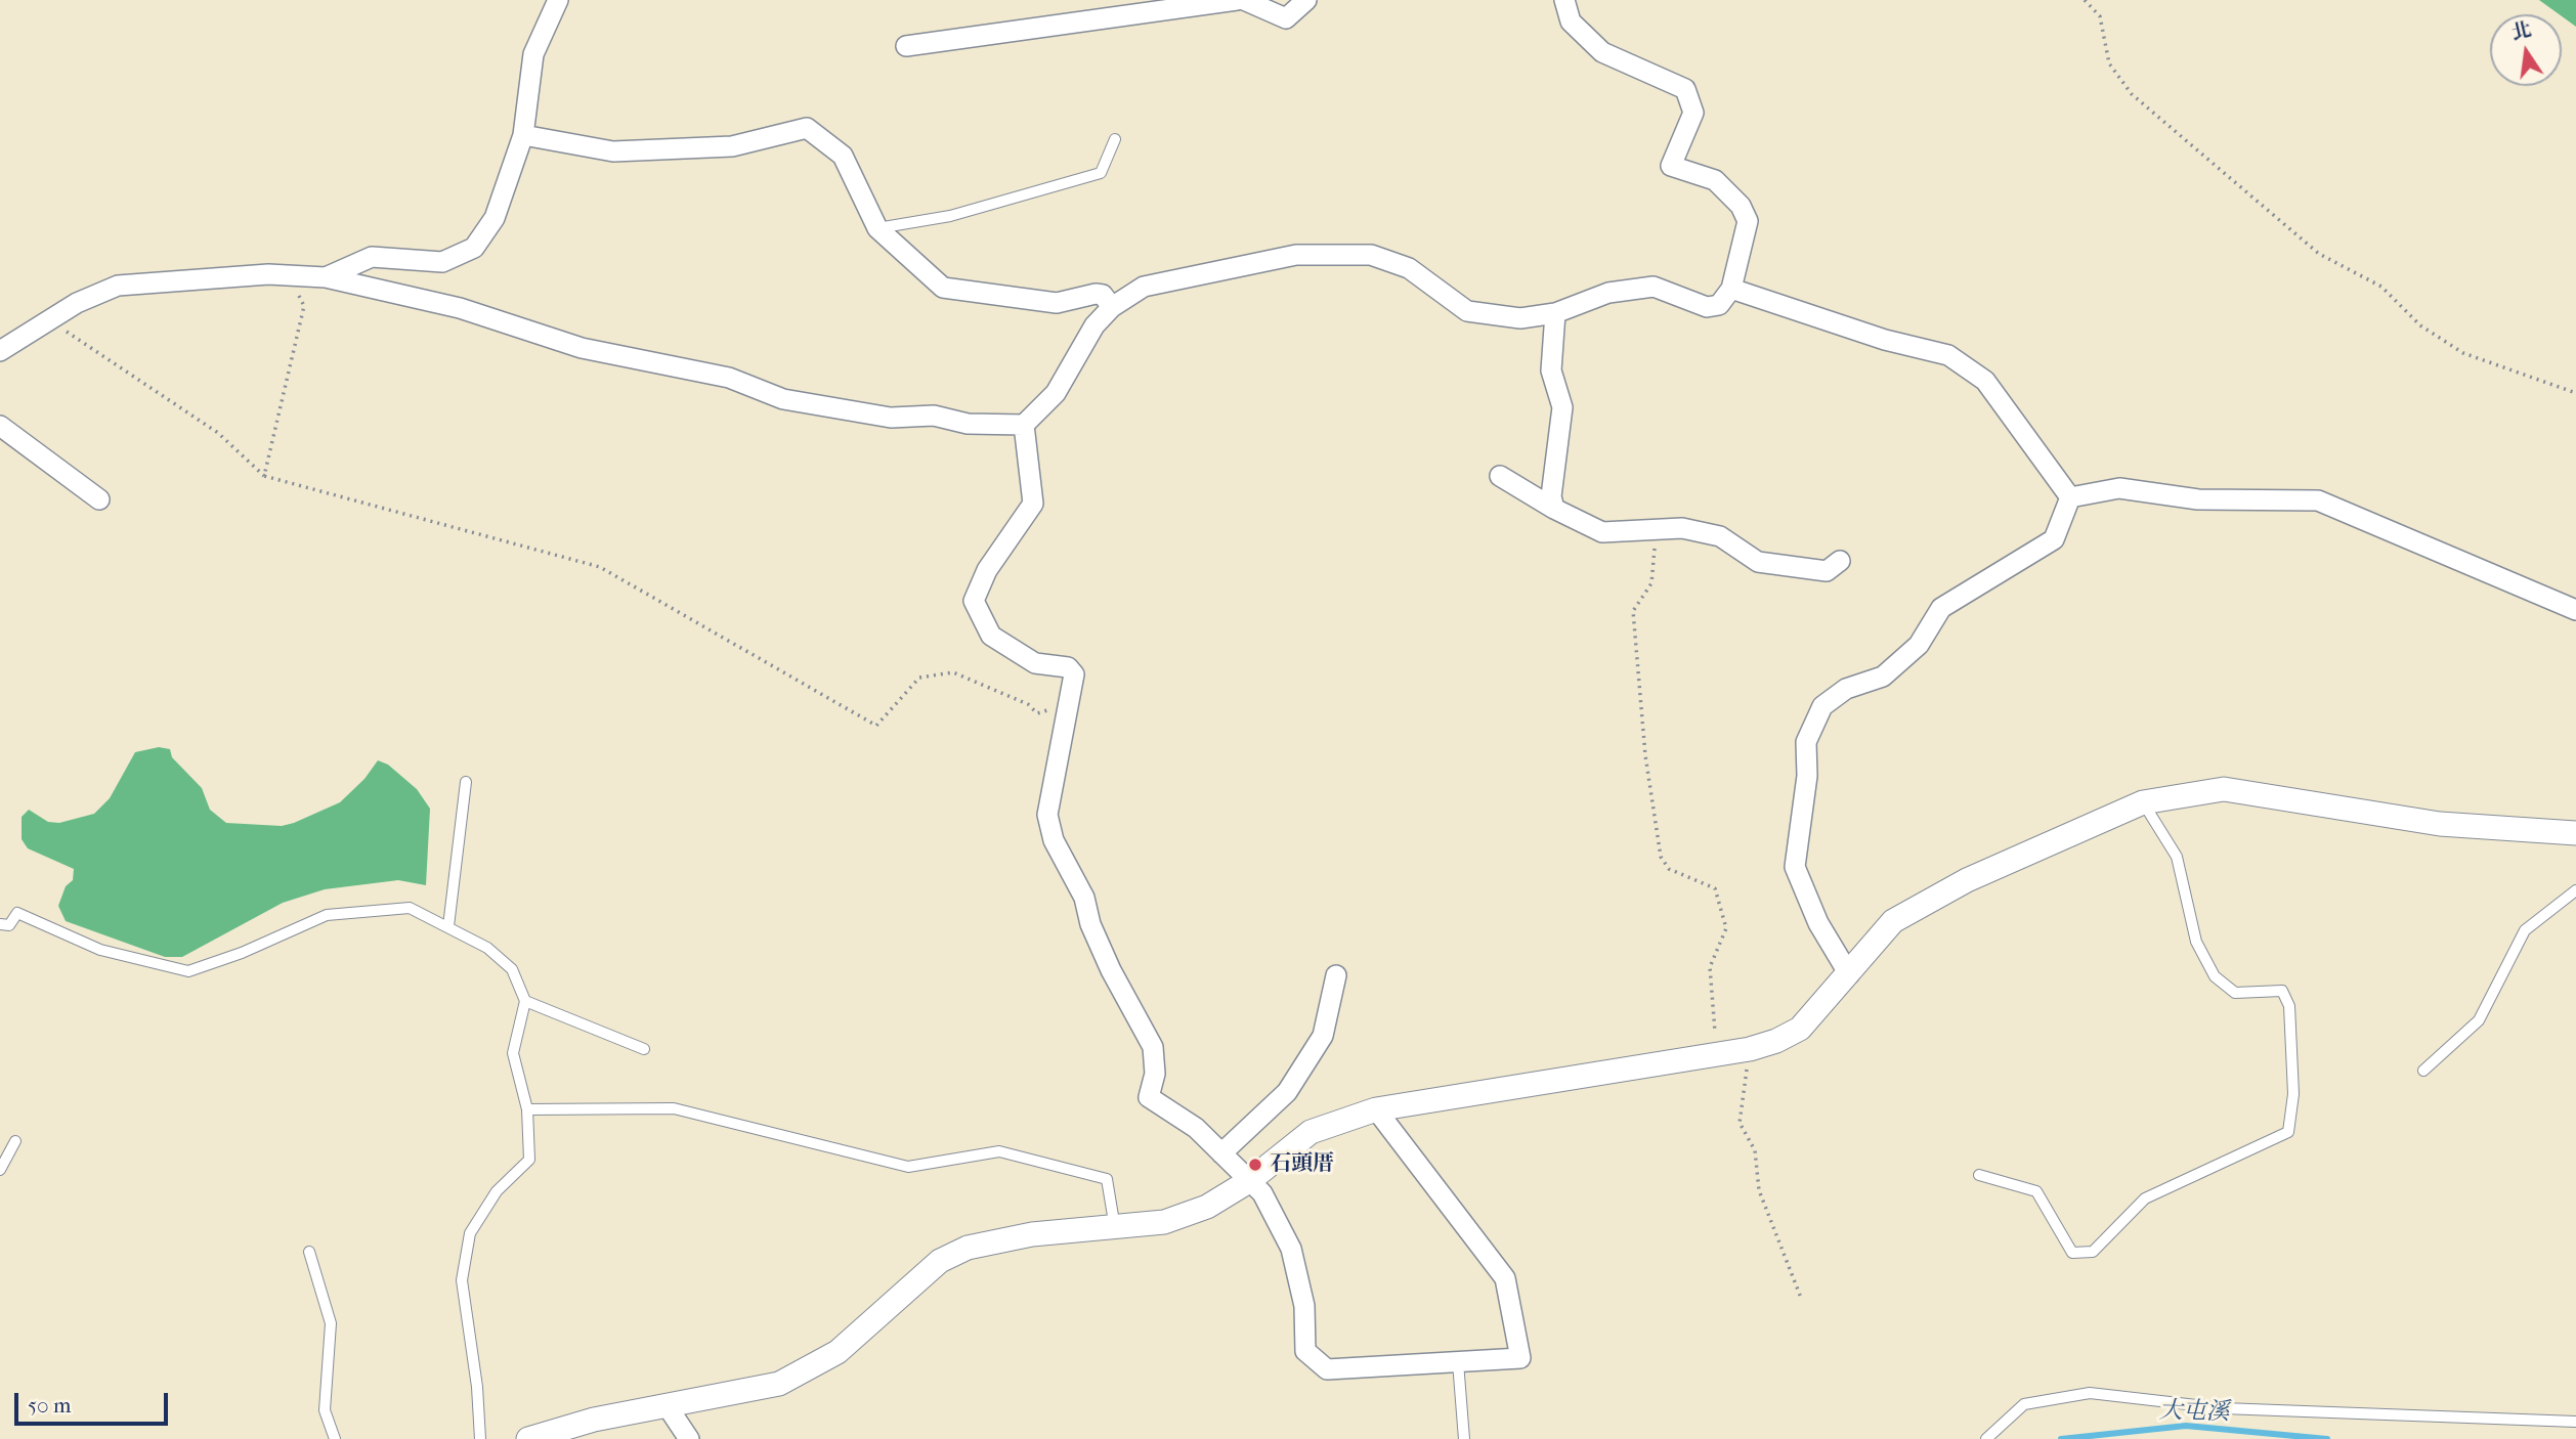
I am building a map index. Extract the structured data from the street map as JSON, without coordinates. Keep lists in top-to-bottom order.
{
  "water": ["大屯溪"],
  "places": ["石頭厝"],
  "scale_bar": "50 m",
  "north": "top"
}
